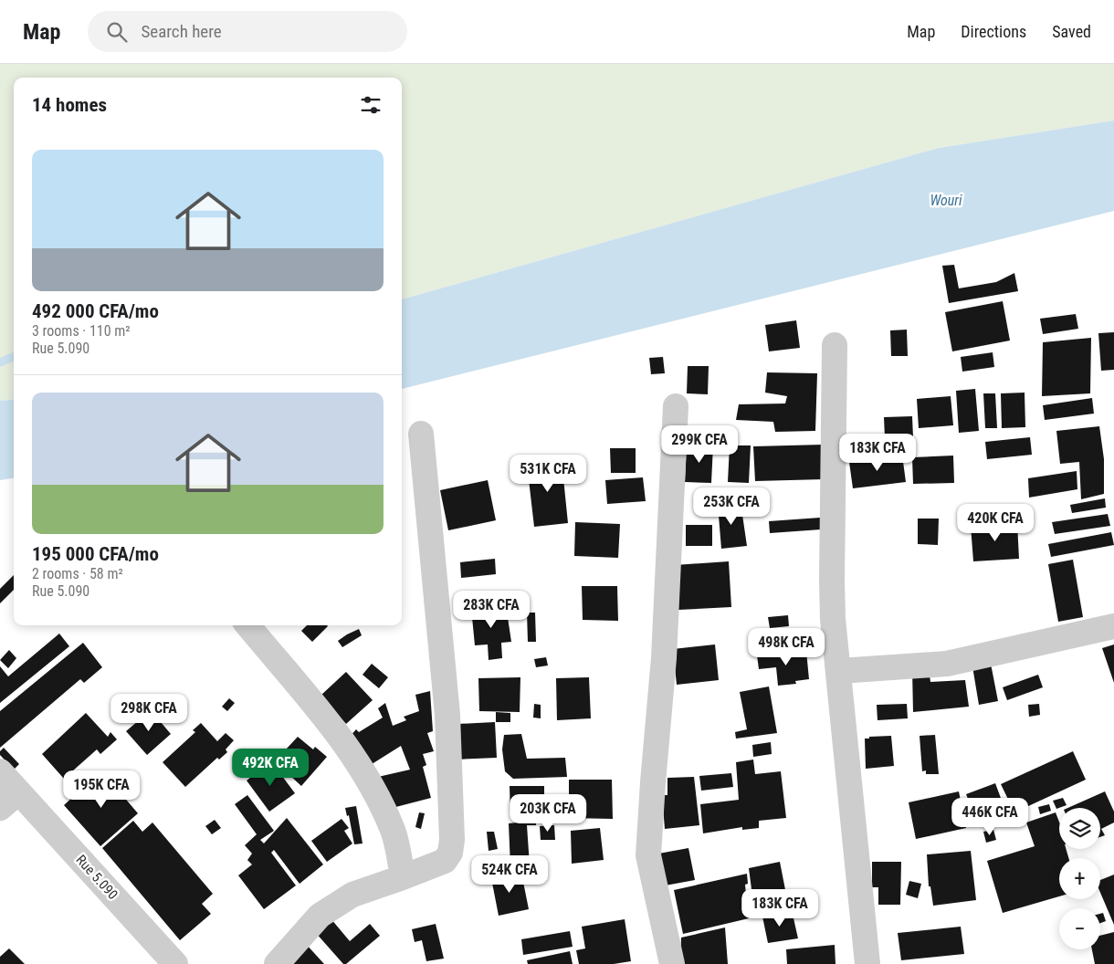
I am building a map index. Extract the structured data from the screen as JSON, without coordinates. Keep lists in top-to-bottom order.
{
  "streets": {
    "street": ["Rue 5.090"]
  },
  "water": ["Wouri"],
  "page": {
    "header": "Map",
    "search": "Search here",
    "nav": ["Map", "Directions", "Saved"],
    "heading": "14 homes",
    "list": [
      {
        "name": "492 000 CFA/mo",
        "note": "3 rooms · 110 m² · Rue 5.090"
      },
      {
        "name": "195 000 CFA/mo",
        "note": "2 rooms · 58 m² · Rue 5.090"
      }
    ],
    "price": [
      "299K CFA",
      "183K CFA",
      "531K CFA",
      "253K CFA",
      "420K CFA",
      "283K CFA",
      "498K CFA",
      "298K CFA",
      "492K CFA",
      "195K CFA",
      "203K CFA",
      "446K CFA",
      "524K CFA",
      "183K CFA"
    ],
    "map_buttons": ["+", "−"]
  }
}
